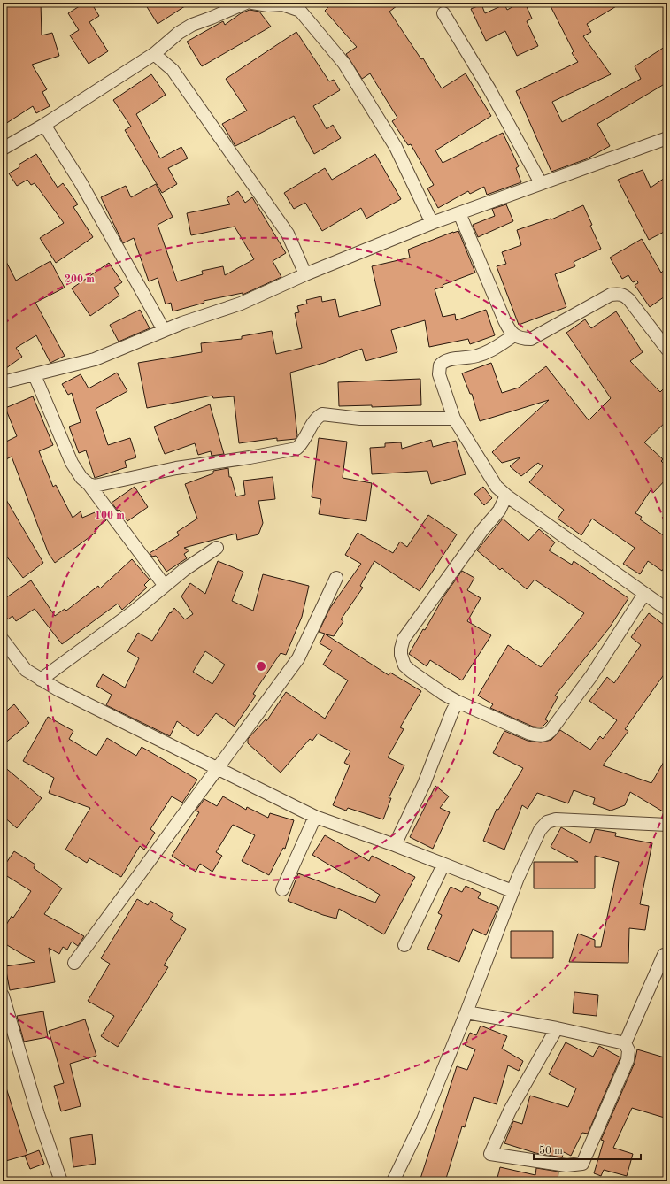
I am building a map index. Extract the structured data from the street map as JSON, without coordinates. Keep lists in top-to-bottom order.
{
  "scale_bar": "50 m",
  "rings": ["200 m", "100 m"]
}
